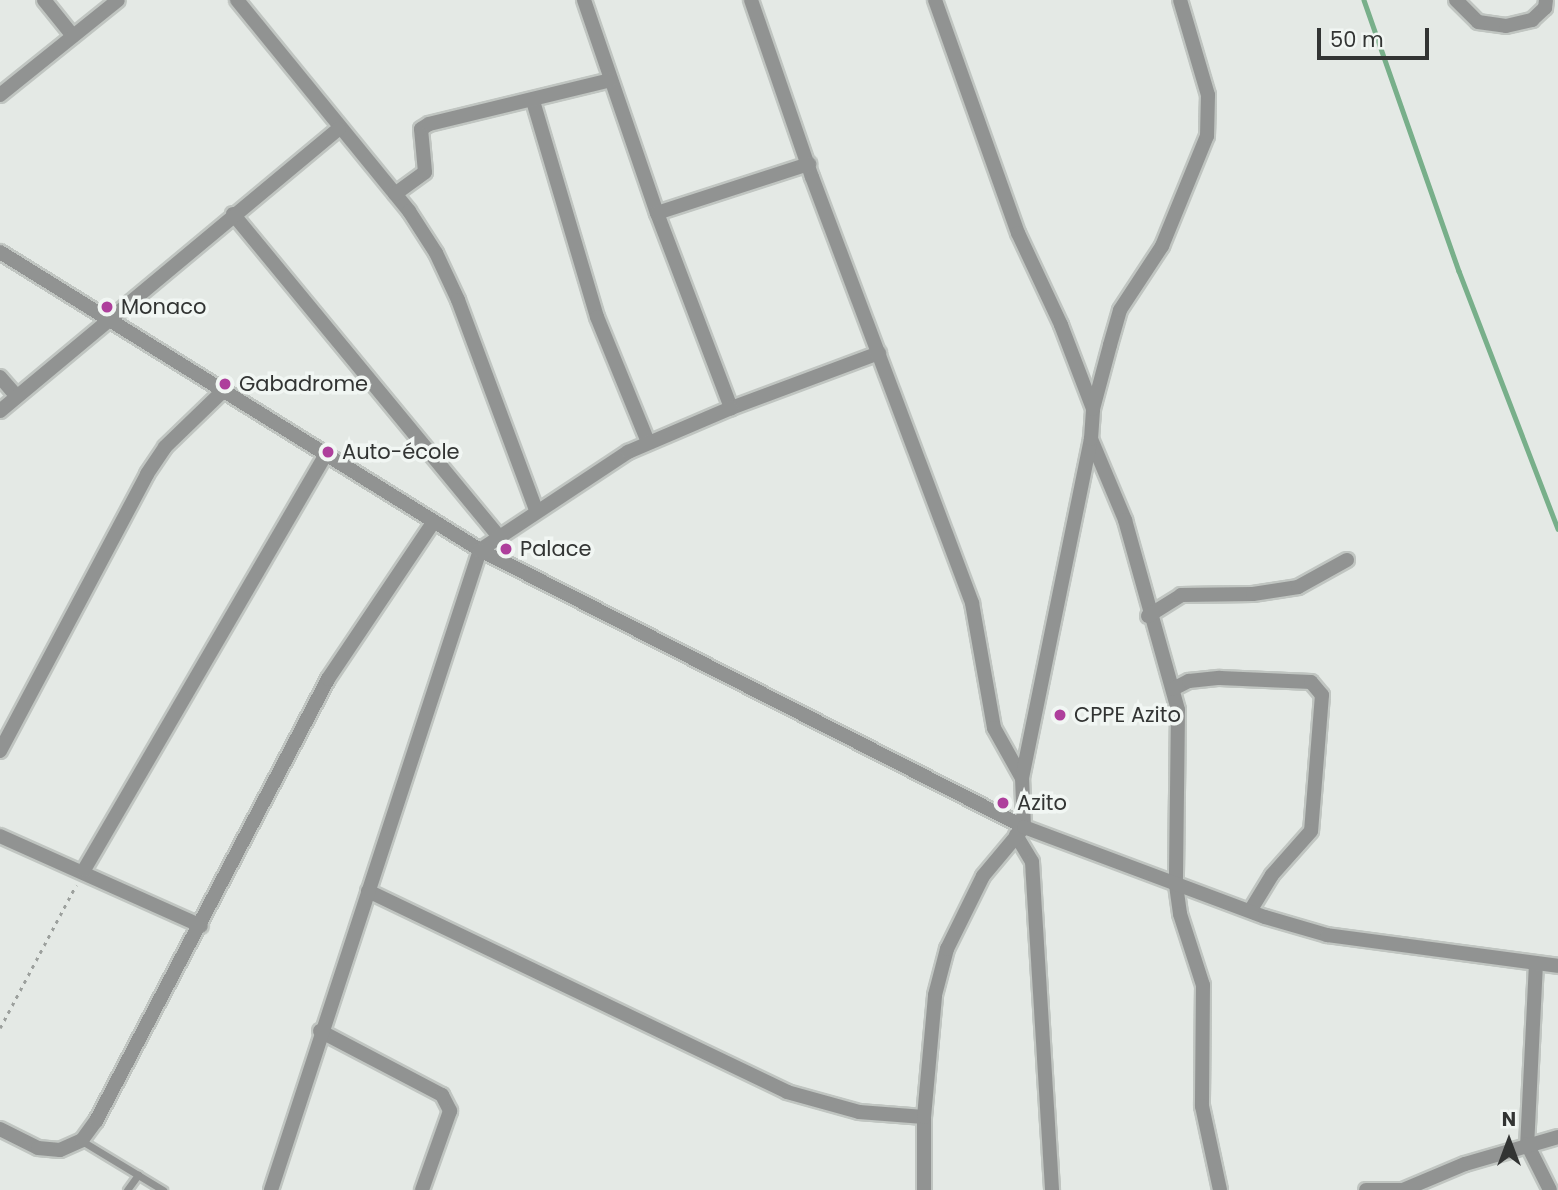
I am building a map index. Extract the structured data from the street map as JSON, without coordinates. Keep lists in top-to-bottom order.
{
  "places": [
    "Monaco",
    "Gabadrome",
    "Auto-école",
    "Palace",
    "CPPE Azito",
    "Azito"
  ],
  "scale_bar": "50 m",
  "north": "top"
}
